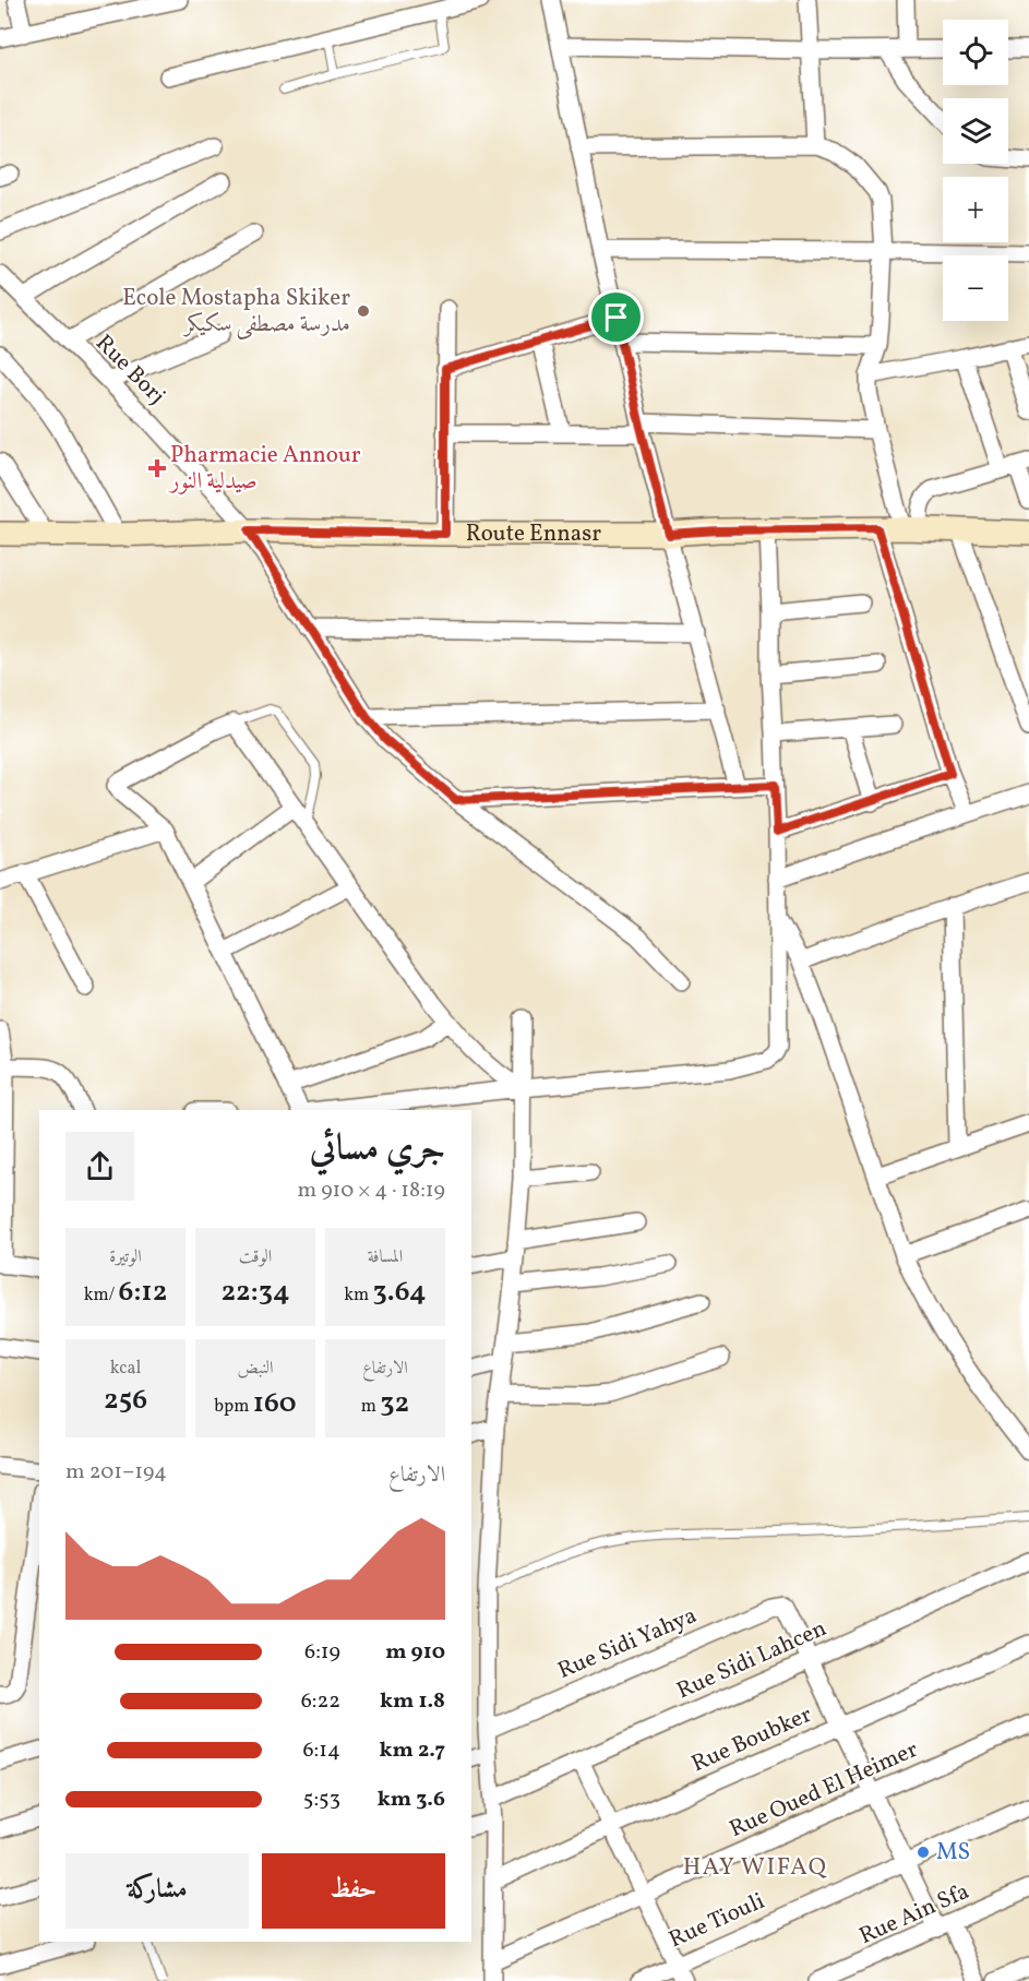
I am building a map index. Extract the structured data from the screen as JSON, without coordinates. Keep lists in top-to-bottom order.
{
  "streets": {
    "main road": ["Route Ennasr"],
    "street": [
      "Rue Borj",
      "Rue Sidi Yahya",
      "Rue Sidi Lahcen",
      "Rue Boubker",
      "Rue Oued El Heimer",
      "Rue Ain Sfa",
      "Rue Tiouli"
    ]
  },
  "crossings": [
    ["Rue Borj", "Route Ennasr"],
    ["Rue Sidi Yahya", "Rue Sidi Lahcen"]
  ],
  "districts": ["HAY WIFAQ"],
  "places": {
    "other": ["Ecole Mostapha Skiker مدرسة مصطفى سكيكر", "MS"],
    "health": ["Pharmacie Annour صيدلية النور"]
  },
  "page": {
    "map_buttons": ["+", "−"],
    "heading": ["جري مسائي", "18:19 · 4 × 910 m"],
    "stats": [
      ["المسافة", "3.64 km"],
      ["الوقت", "22:34"],
      ["الوتيرة", "6:12 /km"],
      ["الارتفاع", "32 m"],
      ["النبض", "160 bpm"],
      ["kcal", "256"]
    ],
    "chart": ["الارتفاع", "194–201 m"],
    "list": [
      {
        "name": "910 m",
        "note": "6:19"
      },
      {
        "name": "1.8 km",
        "note": "6:22"
      },
      {
        "name": "2.7 km",
        "note": "6:14"
      },
      {
        "name": "3.6 km",
        "note": "5:53"
      }
    ],
    "buttons": ["حفظ", "مشاركة"]
  }
}
